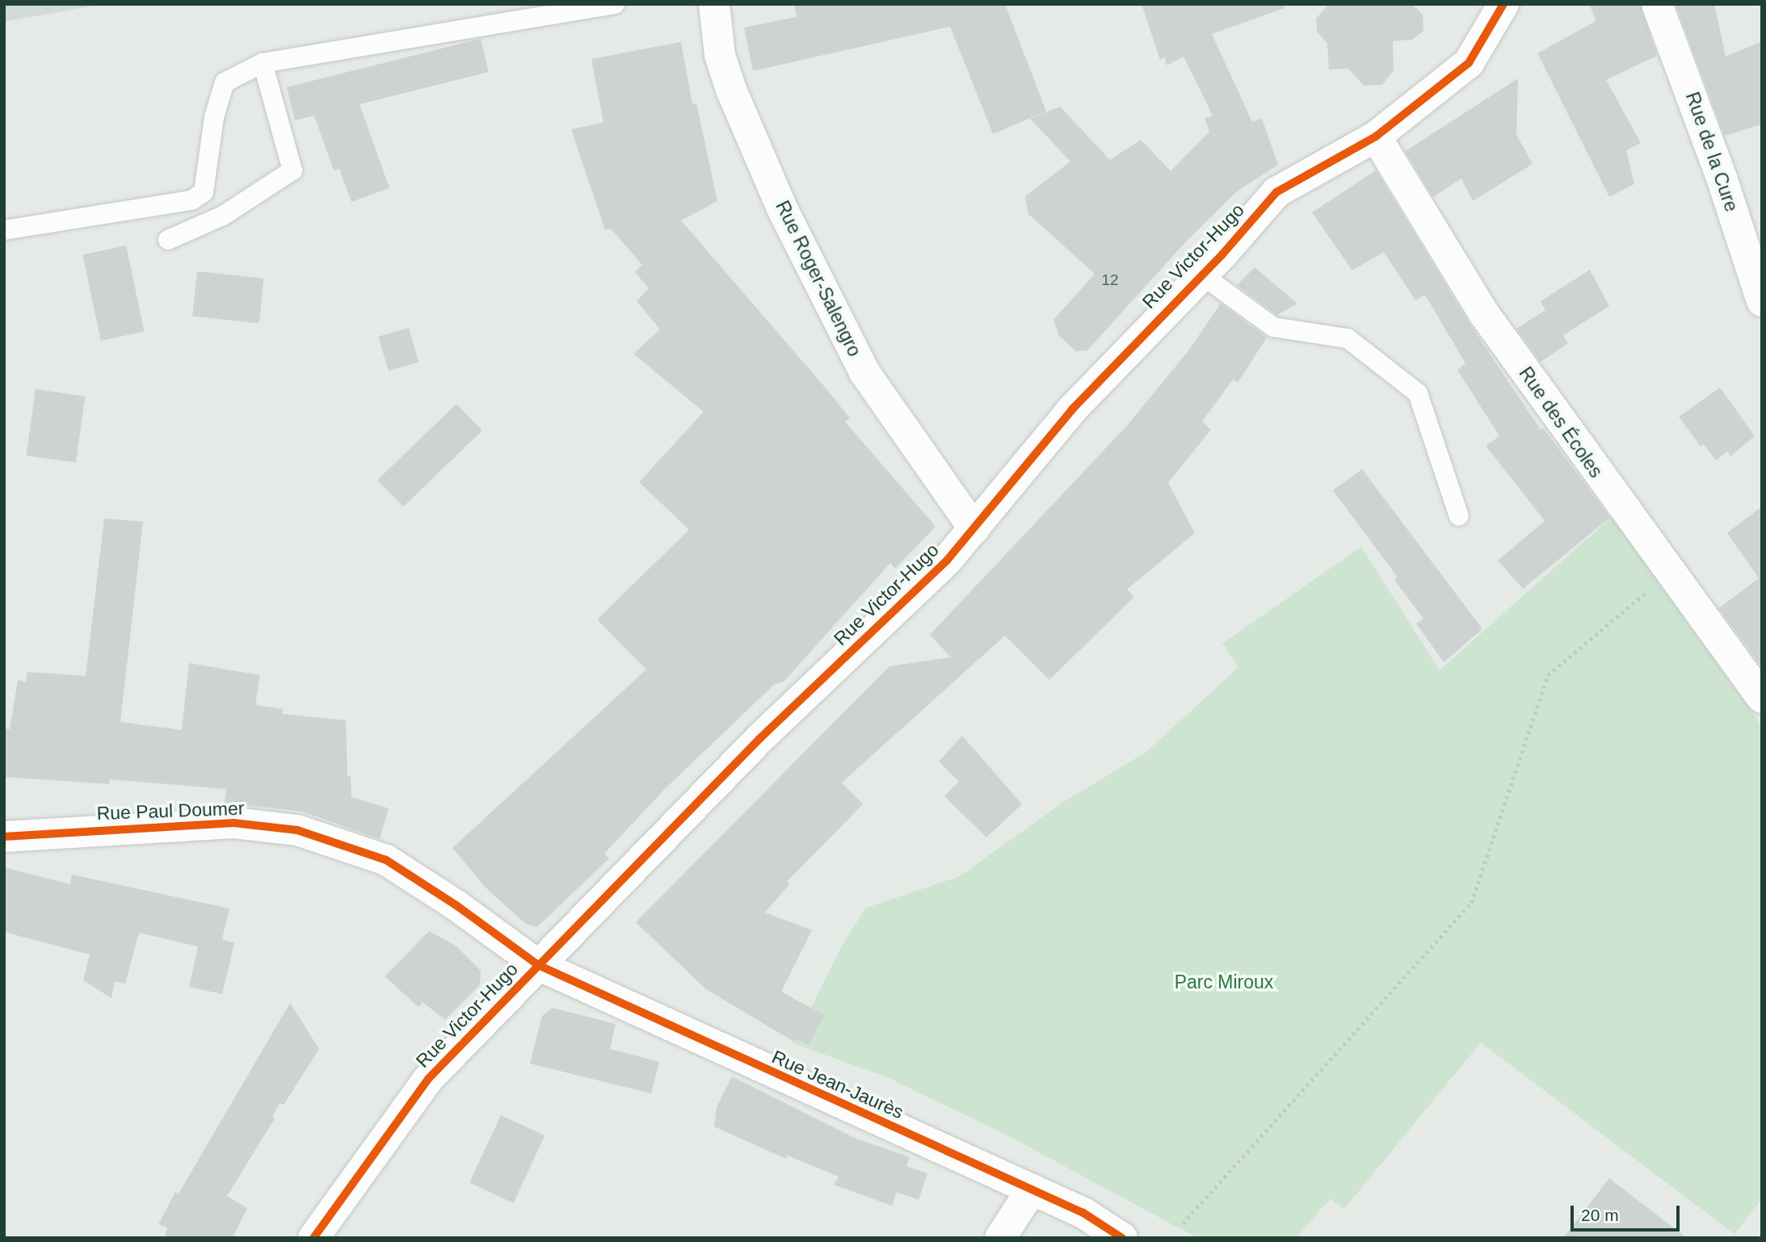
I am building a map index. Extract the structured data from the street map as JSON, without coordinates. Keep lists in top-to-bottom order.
{
  "streets": {
    "street": [
      "Rue de la Cure",
      "Rue Victor-Hugo",
      "Rue Roger-Salengro",
      "Rue des Écoles",
      "Rue Paul Doumer",
      "Rue Jean-Jaurès"
    ]
  },
  "crossings": [
    ["Rue Victor-Hugo", "Rue Roger-Salengro"],
    ["Rue Victor-Hugo", "Rue des Écoles"],
    ["Rue Victor-Hugo", "Rue Paul Doumer"],
    ["Rue Victor-Hugo", "Rue Jean-Jaurès"],
    ["Rue Paul Doumer", "Rue Jean-Jaurès"]
  ],
  "parks": ["Parc Miroux"],
  "house_numbers": ["12"],
  "scale_bar": "20 m"
}
